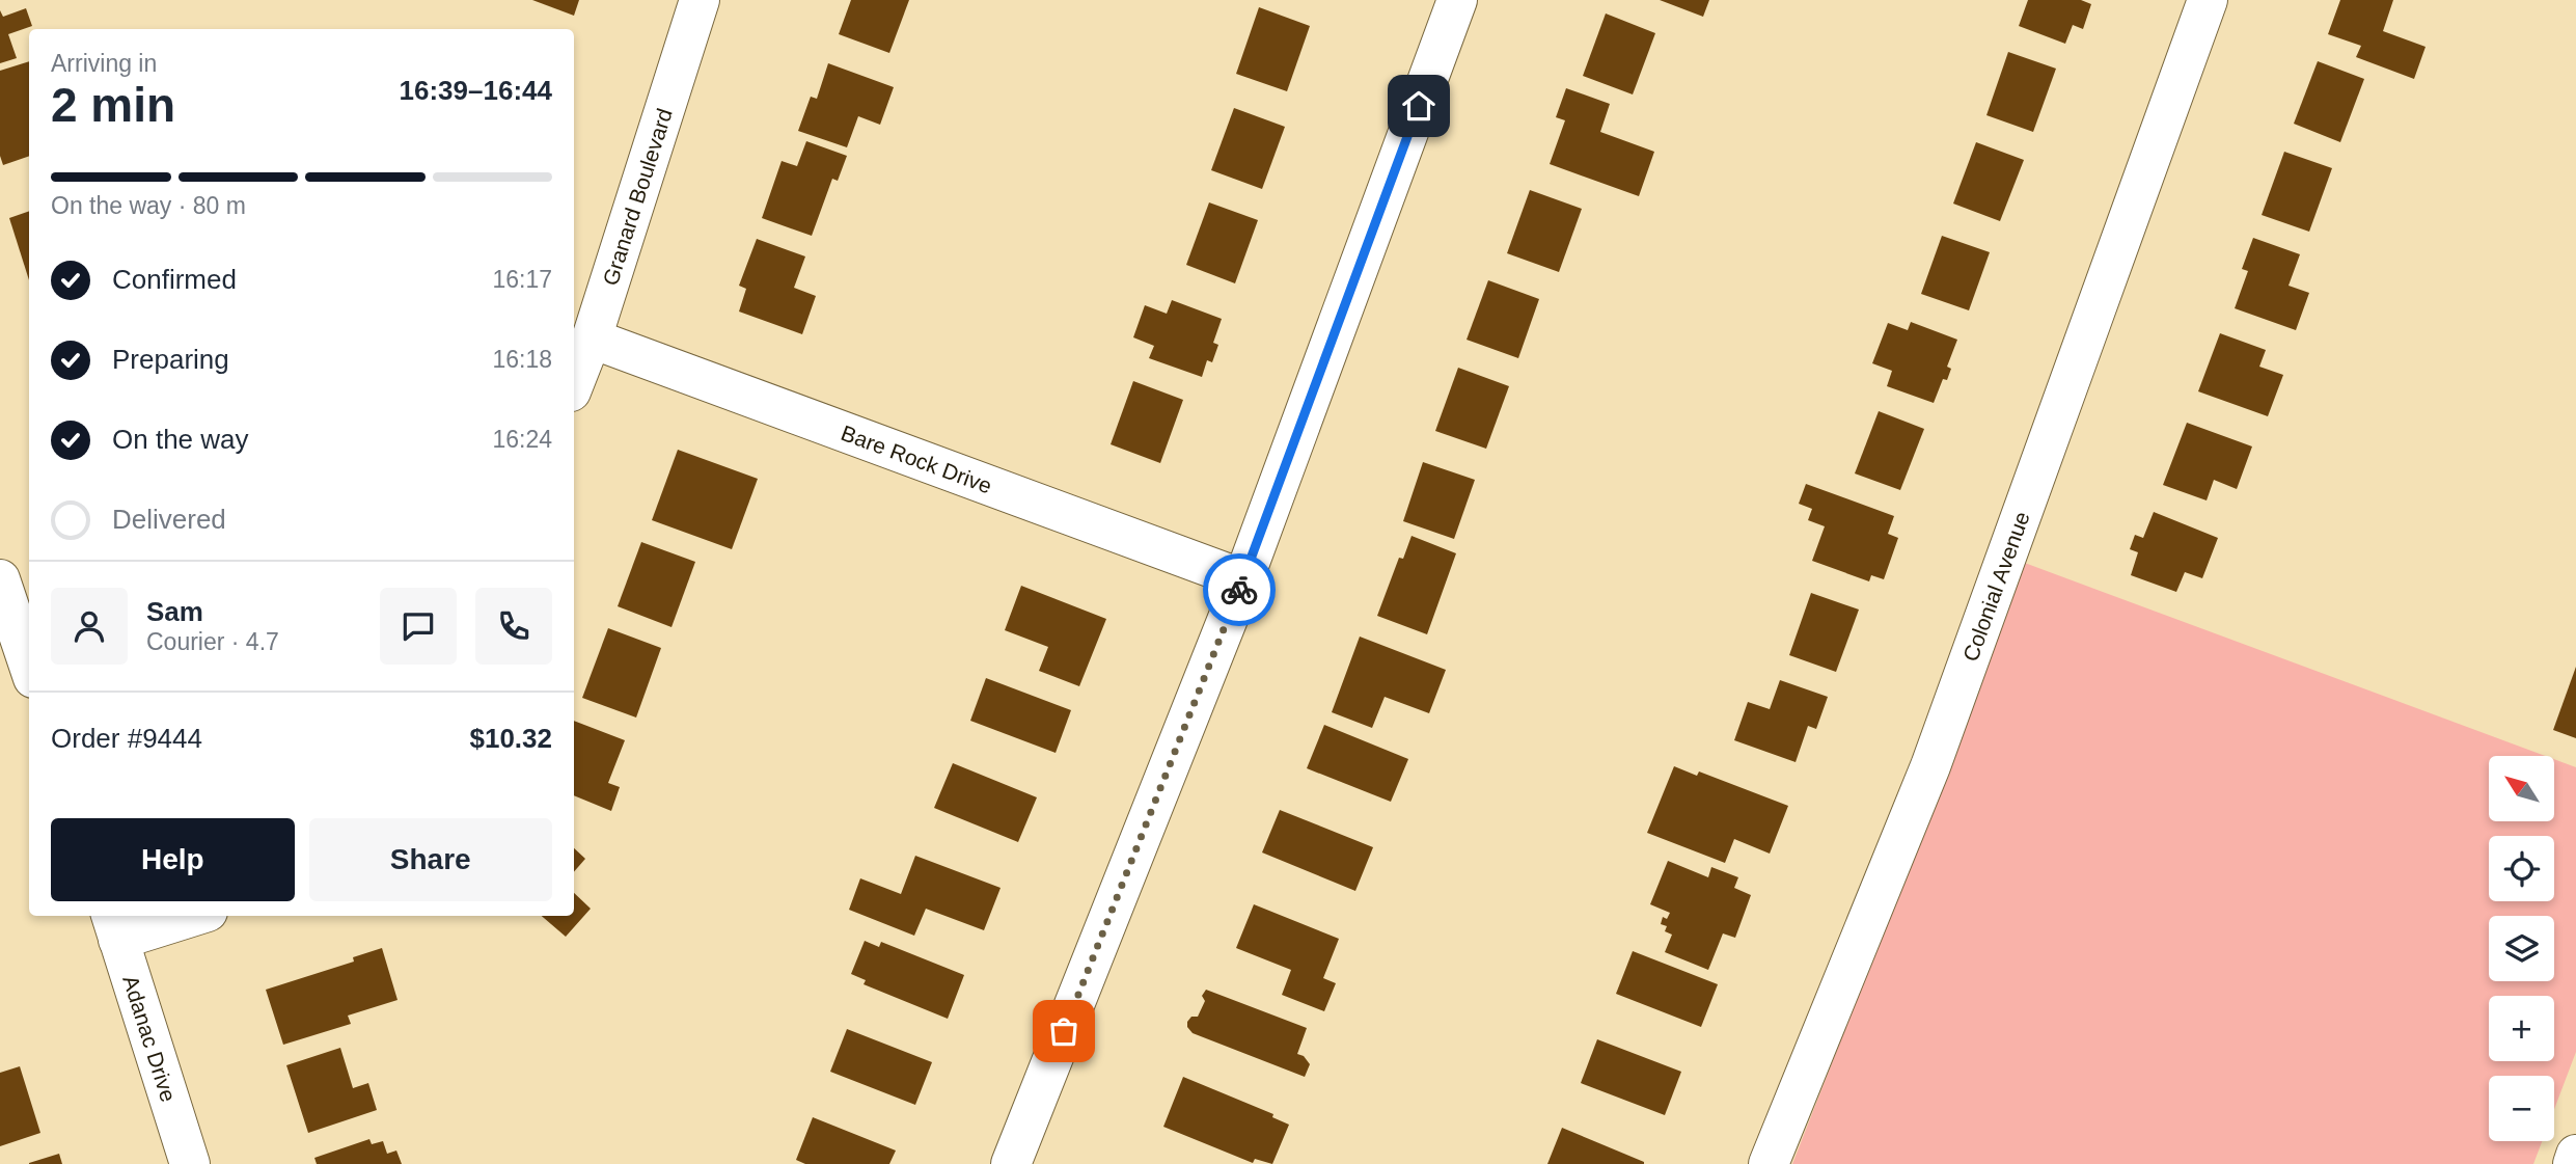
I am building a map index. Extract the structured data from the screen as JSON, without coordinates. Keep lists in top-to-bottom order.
{
  "streets": {
    "street": [
      "Granard Boulevard",
      "Bare Rock Drive",
      "Colonial Avenue",
      "Adanac Drive"
    ]
  },
  "crossings": [
    ["Granard Boulevard", "Bare Rock Drive"]
  ],
  "north": "top left",
  "page": {
    "heading": ["2 min", "Arriving in", "16:39–16:44"],
    "panel": [
      "Sam",
      "Courier · 4.7",
      "Order #9444",
      "$10.32"
    ],
    "bar": "On the way · 80 m",
    "list": [
      ["Confirmed", "16:17"],
      ["Preparing", "16:18"],
      ["On the way", "16:24"],
      "Delivered"
    ],
    "map_buttons": ["+", "−"],
    "buttons": ["Help", "Share"]
  }
}
